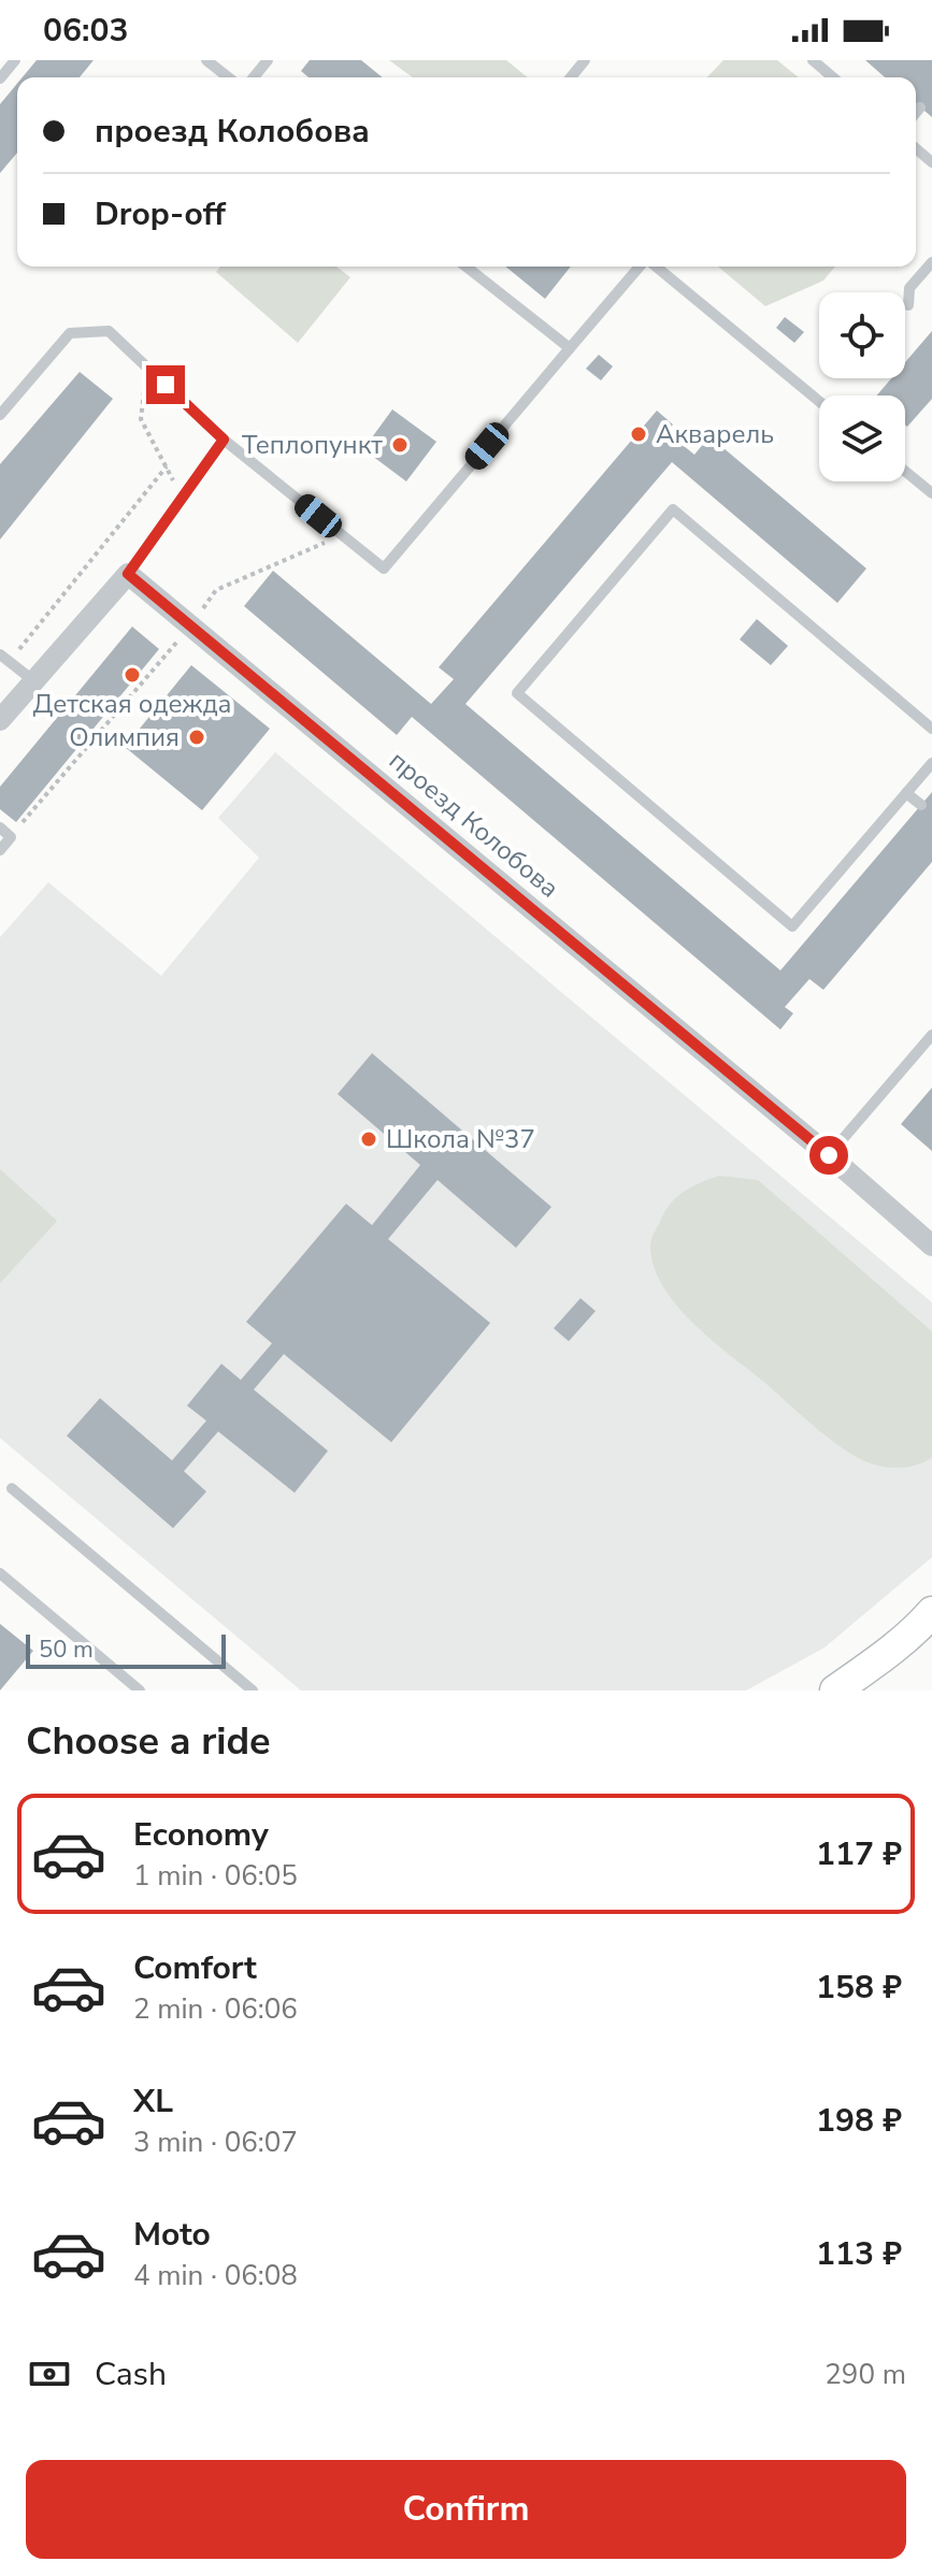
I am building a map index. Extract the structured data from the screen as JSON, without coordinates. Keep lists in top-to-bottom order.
{
  "streets": {
    "street": ["проезд Колобова"]
  },
  "places": [
    "Акварель",
    "Теплопункт",
    "Детская одежда",
    "Олимпия",
    "Школа №37"
  ],
  "scale_bar": "50 m",
  "page": {
    "status": "06:03",
    "banner": ["проезд Колобова", "Drop-off"],
    "scale": "50 m",
    "heading": "Choose a ride",
    "list": [
      {
        "name": "Economy",
        "note": "1 min · 06:05",
        "value": "117 ₽"
      },
      {
        "name": "Comfort",
        "note": "2 min · 06:06",
        "value": "158 ₽"
      },
      {
        "name": "XL",
        "note": "3 min · 06:07",
        "value": "198 ₽"
      },
      {
        "name": "Moto",
        "note": "4 min · 06:08",
        "value": "113 ₽"
      }
    ],
    "pay": ["Cash", "290 m"],
    "buttons": "Confirm"
  }
}
